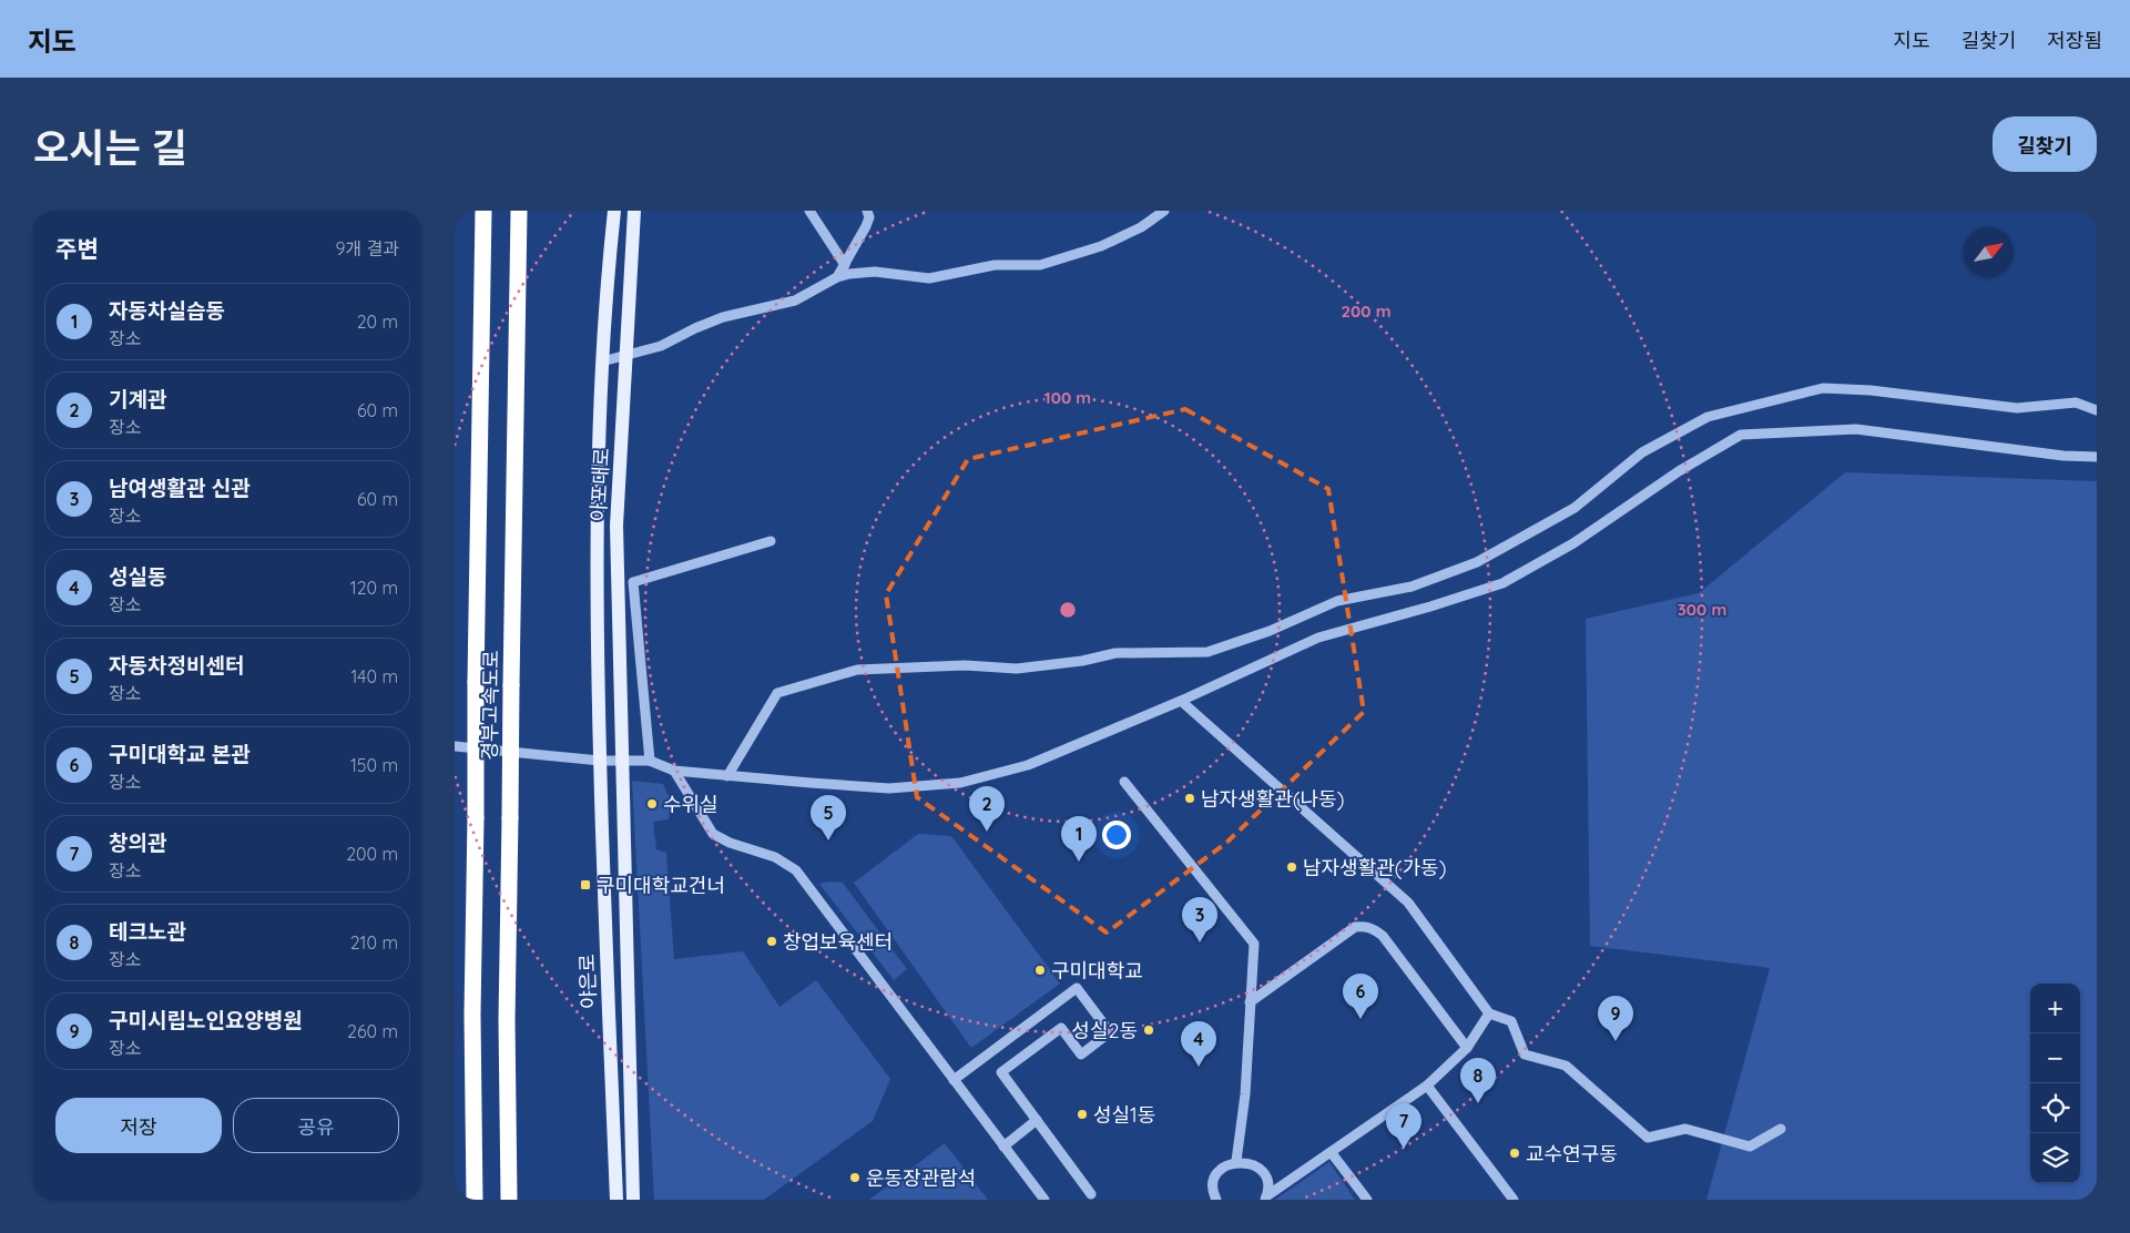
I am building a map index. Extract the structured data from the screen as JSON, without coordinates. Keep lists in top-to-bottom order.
{
  "streets": {
    "highway": ["경부고속도로"],
    "main road": ["아포대로", "야은로"]
  },
  "crossings": [
    ["아포대로", "야은로"]
  ],
  "places": {
    "other": [
      "남자생활관(나동)",
      "수위실",
      "남자생활관(가동)",
      "창업보육센터",
      "구미대학교",
      "성실2동",
      "성실1동",
      "교수연구동",
      "운동장관람석"
    ],
    "transit": ["구미대학교건너"]
  },
  "north": "top right",
  "page": {
    "header": "지도",
    "nav": ["지도", "길찾기", "저장됨"],
    "title": "오시는 길",
    "buttons": [
      "길찾기",
      ["저장", "공유"]
    ],
    "heading": ["주변", "9개 결과"],
    "list": [
      {
        "mark": "1",
        "name": "자동차실습동",
        "note": "장소",
        "value": "20 m"
      },
      {
        "mark": "2",
        "name": "기계관",
        "note": "장소",
        "value": "60 m"
      },
      {
        "mark": "3",
        "name": "남여생활관 신관",
        "note": "장소",
        "value": "60 m"
      },
      {
        "mark": "4",
        "name": "성실동",
        "note": "장소",
        "value": "120 m"
      },
      {
        "mark": "5",
        "name": "자동차정비센터",
        "note": "장소",
        "value": "140 m"
      },
      {
        "mark": "6",
        "name": "구미대학교 본관",
        "note": "장소",
        "value": "150 m"
      },
      {
        "mark": "7",
        "name": "창의관",
        "note": "장소",
        "value": "200 m"
      },
      {
        "mark": "8",
        "name": "테크노관",
        "note": "장소",
        "value": "210 m"
      },
      {
        "mark": "9",
        "name": "구미시립노인요양병원",
        "note": "장소",
        "value": "260 m"
      }
    ],
    "pins": [
      "2",
      "5",
      "1",
      "3",
      "6",
      "9",
      "4",
      "8",
      "7"
    ],
    "map_buttons": ["+", "−"]
  },
  "rings": ["200 m", "100 m", "300 m"]
}
